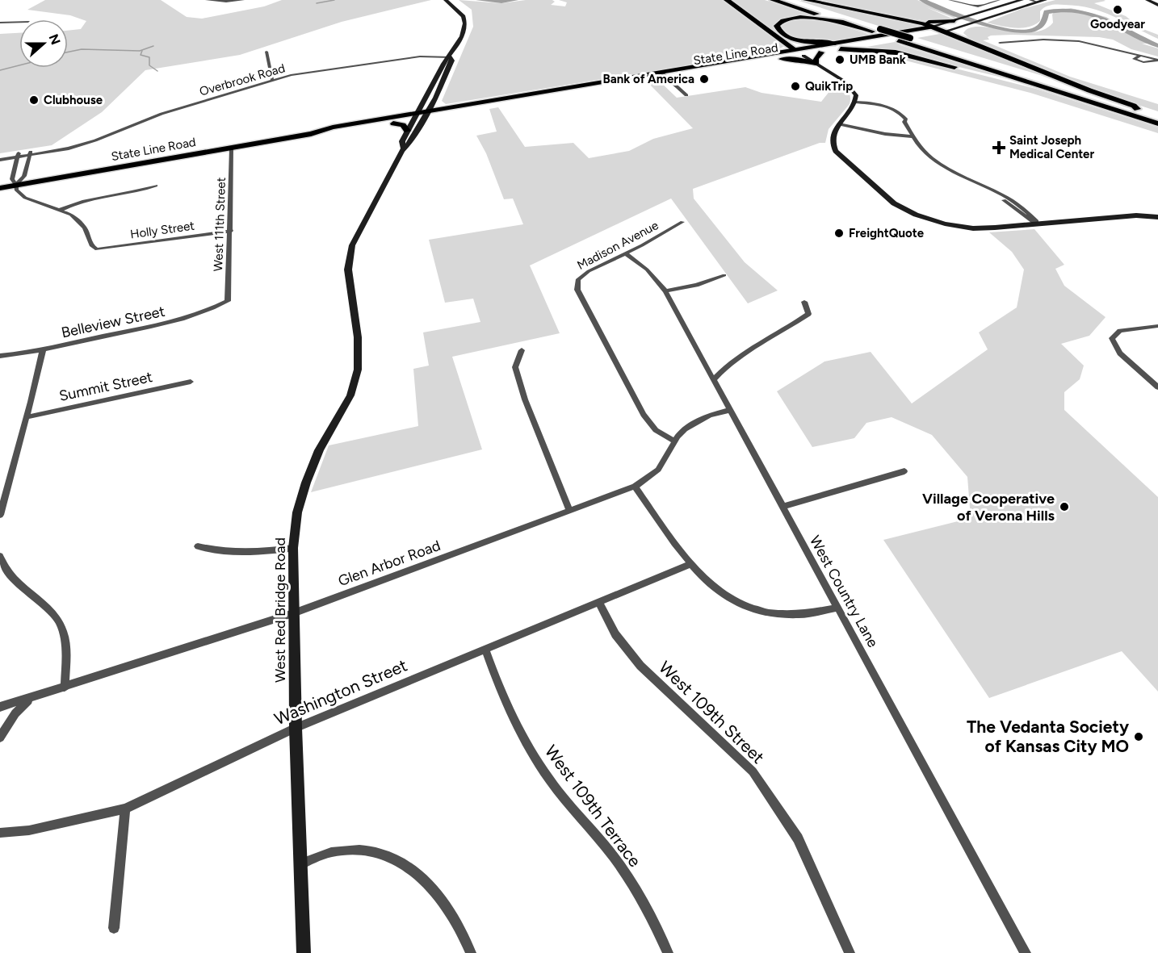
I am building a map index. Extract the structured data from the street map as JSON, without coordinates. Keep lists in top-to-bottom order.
{
  "streets": {
    "main road": ["State Line Road", "West Red Bridge Road"],
    "street": [
      "Overbrook Road",
      "West 111th Street",
      "Holly Street",
      "Madison Avenue",
      "Belleview Street",
      "Summit Street",
      "Glen Arbor Road",
      "West Country Lane",
      "Washington Street",
      "West 109th Street",
      "West 109th Terrace"
    ]
  },
  "crossings": [
    ["State Line Road", "West 111th Street"],
    ["State Line Road", "West Red Bridge Road"],
    ["Overbrook Road", "West Red Bridge Road"],
    ["West 111th Street", "Holly Street"],
    ["West 111th Street", "Belleview Street"],
    ["Madison Avenue", "Glen Arbor Road"],
    ["Madison Avenue", "West Country Lane"],
    ["Glen Arbor Road", "West Country Lane"],
    ["Glen Arbor Road", "West Red Bridge Road"],
    ["West Red Bridge Road", "Washington Street"],
    ["Washington Street", "West 109th Street"],
    ["Washington Street", "West 109th Terrace"]
  ],
  "places": {
    "other": [
      "Goodyear",
      "UMB Bank",
      "Bank of America",
      "QuikTrip",
      "Clubhouse",
      "FreightQuote",
      "Village Cooperative of Verona Hills",
      "The Vedanta Society of Kansas City MO"
    ],
    "health": ["Saint Joseph Medical Center"]
  },
  "north": "right"
}
